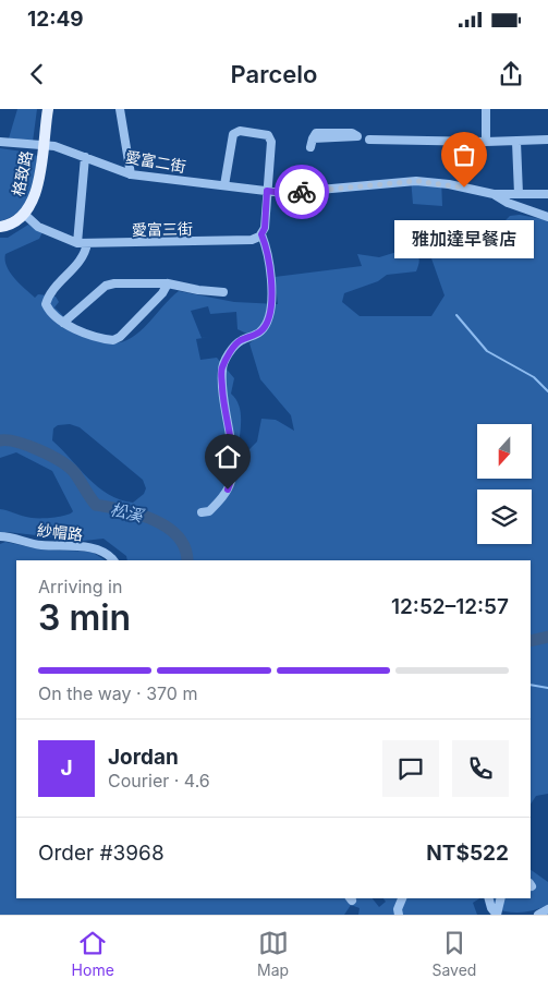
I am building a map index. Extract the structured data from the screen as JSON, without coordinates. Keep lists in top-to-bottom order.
{
  "streets": {
    "main road": ["格致路"],
    "street": ["愛富二街", "愛富三街", "紗帽路"]
  },
  "crossings": [
    ["愛富二街", "格致路"],
    ["格致路", "愛富三街"]
  ],
  "water": ["松溪"],
  "places": ["雅加達早餐店"],
  "north": "bottom",
  "page": {
    "status": "12:49",
    "header": "Parcelo",
    "bubble": "雅加達早餐店",
    "heading": ["3 min", "Arriving in", "12:52–12:57"],
    "panel": [
      "Jordan",
      "Courier · 4.6",
      "Order #3968",
      "NT$522"
    ],
    "bar": "On the way · 370 m",
    "round": "J",
    "tabs": ["Home", "Map", "Saved"]
  }
}
